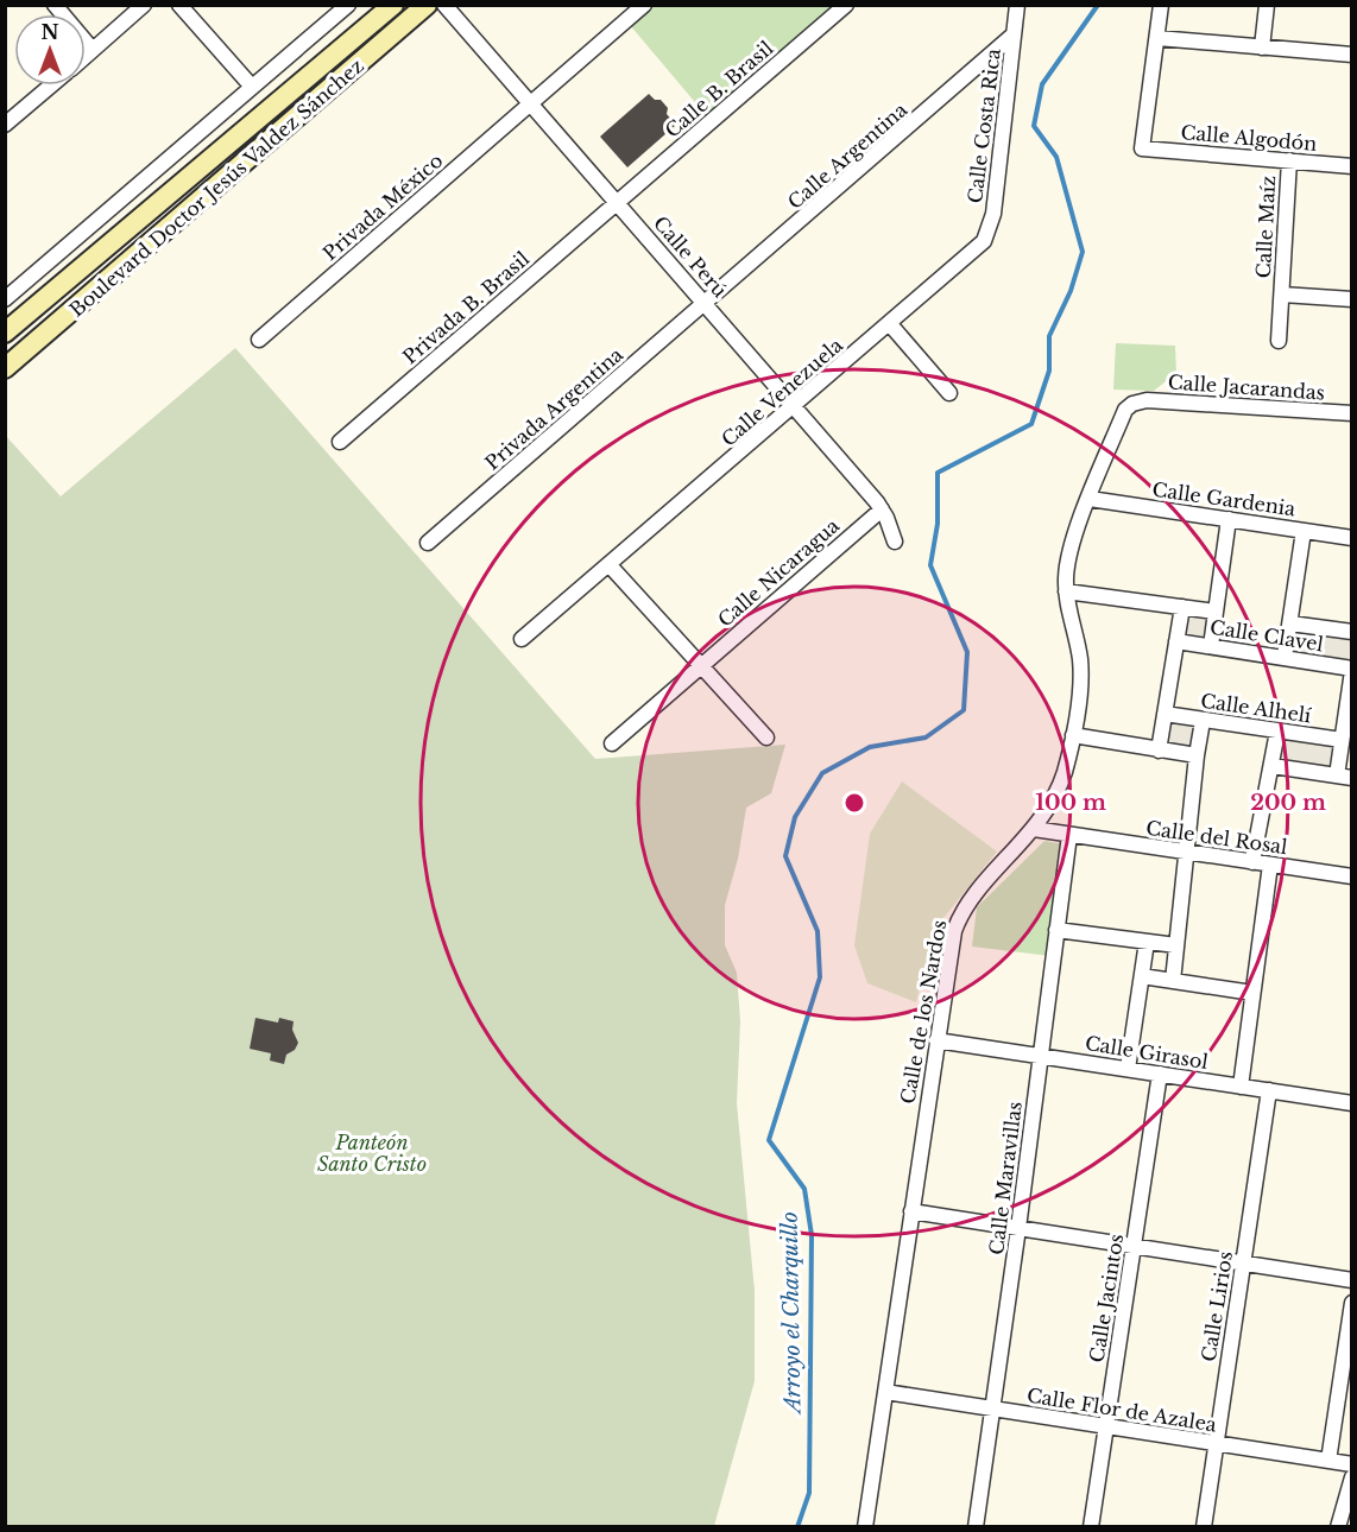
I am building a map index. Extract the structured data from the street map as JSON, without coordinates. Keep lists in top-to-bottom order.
{
  "streets": {
    "main road": ["Boulevard Doctor Jesús Valdez Sánchez"],
    "street": [
      "Calle B. Brasil",
      "Calle Costa Rica",
      "Calle Algodón",
      "Calle Argentina",
      "Privada México",
      "Calle Maíz",
      "Calle Perú",
      "Privada B. Brasil",
      "Calle Jacarandas",
      "Calle Venezuela",
      "Privada Argentina",
      "Calle Gardenia",
      "Calle Nicaragua",
      "Calle Clavel",
      "Calle Alhelí",
      "Calle del Rosal",
      "Calle de los Nardos",
      "Calle Girasol",
      "Calle Maravillas",
      "Calle Jacintos",
      "Calle Lirios",
      "Calle Flor de Azalea"
    ]
  },
  "crossings": [
    ["Calle B. Brasil", "Calle Perú"],
    ["Calle B. Brasil", "Privada B. Brasil"],
    ["Calle Costa Rica", "Calle Argentina"],
    ["Calle Costa Rica", "Calle Venezuela"],
    ["Calle Algodón", "Calle Maíz"],
    ["Calle Argentina", "Calle Perú"],
    ["Calle Argentina", "Privada Argentina"],
    ["Privada México", "Calle Perú"],
    ["Calle Perú", "Privada B. Brasil"],
    ["Calle Perú", "Calle Venezuela"],
    ["Calle Perú", "Privada Argentina"],
    ["Calle Perú", "Calle Nicaragua"],
    ["Calle Jacarandas", "Calle Gardenia"],
    ["Calle Jacarandas", "Calle de los Nardos"],
    ["Calle Gardenia", "Calle de los Nardos"],
    ["Calle Clavel", "Calle de los Nardos"],
    ["Calle del Rosal", "Calle de los Nardos"],
    ["Calle del Rosal", "Calle Maravillas"],
    ["Calle de los Nardos", "Calle Girasol"],
    ["Calle de los Nardos", "Calle Flor de Azalea"],
    ["Calle Girasol", "Calle Maravillas"],
    ["Calle Girasol", "Calle Jacintos"],
    ["Calle Girasol", "Calle Lirios"],
    ["Calle Maravillas", "Calle Flor de Azalea"],
    ["Calle Jacintos", "Calle Flor de Azalea"],
    ["Calle Lirios", "Calle Flor de Azalea"]
  ],
  "water": ["Arroyo el Charquillo"],
  "parks": ["Panteón Santo Cristo"],
  "north": "top",
  "rings": ["100 m", "200 m"]
}
